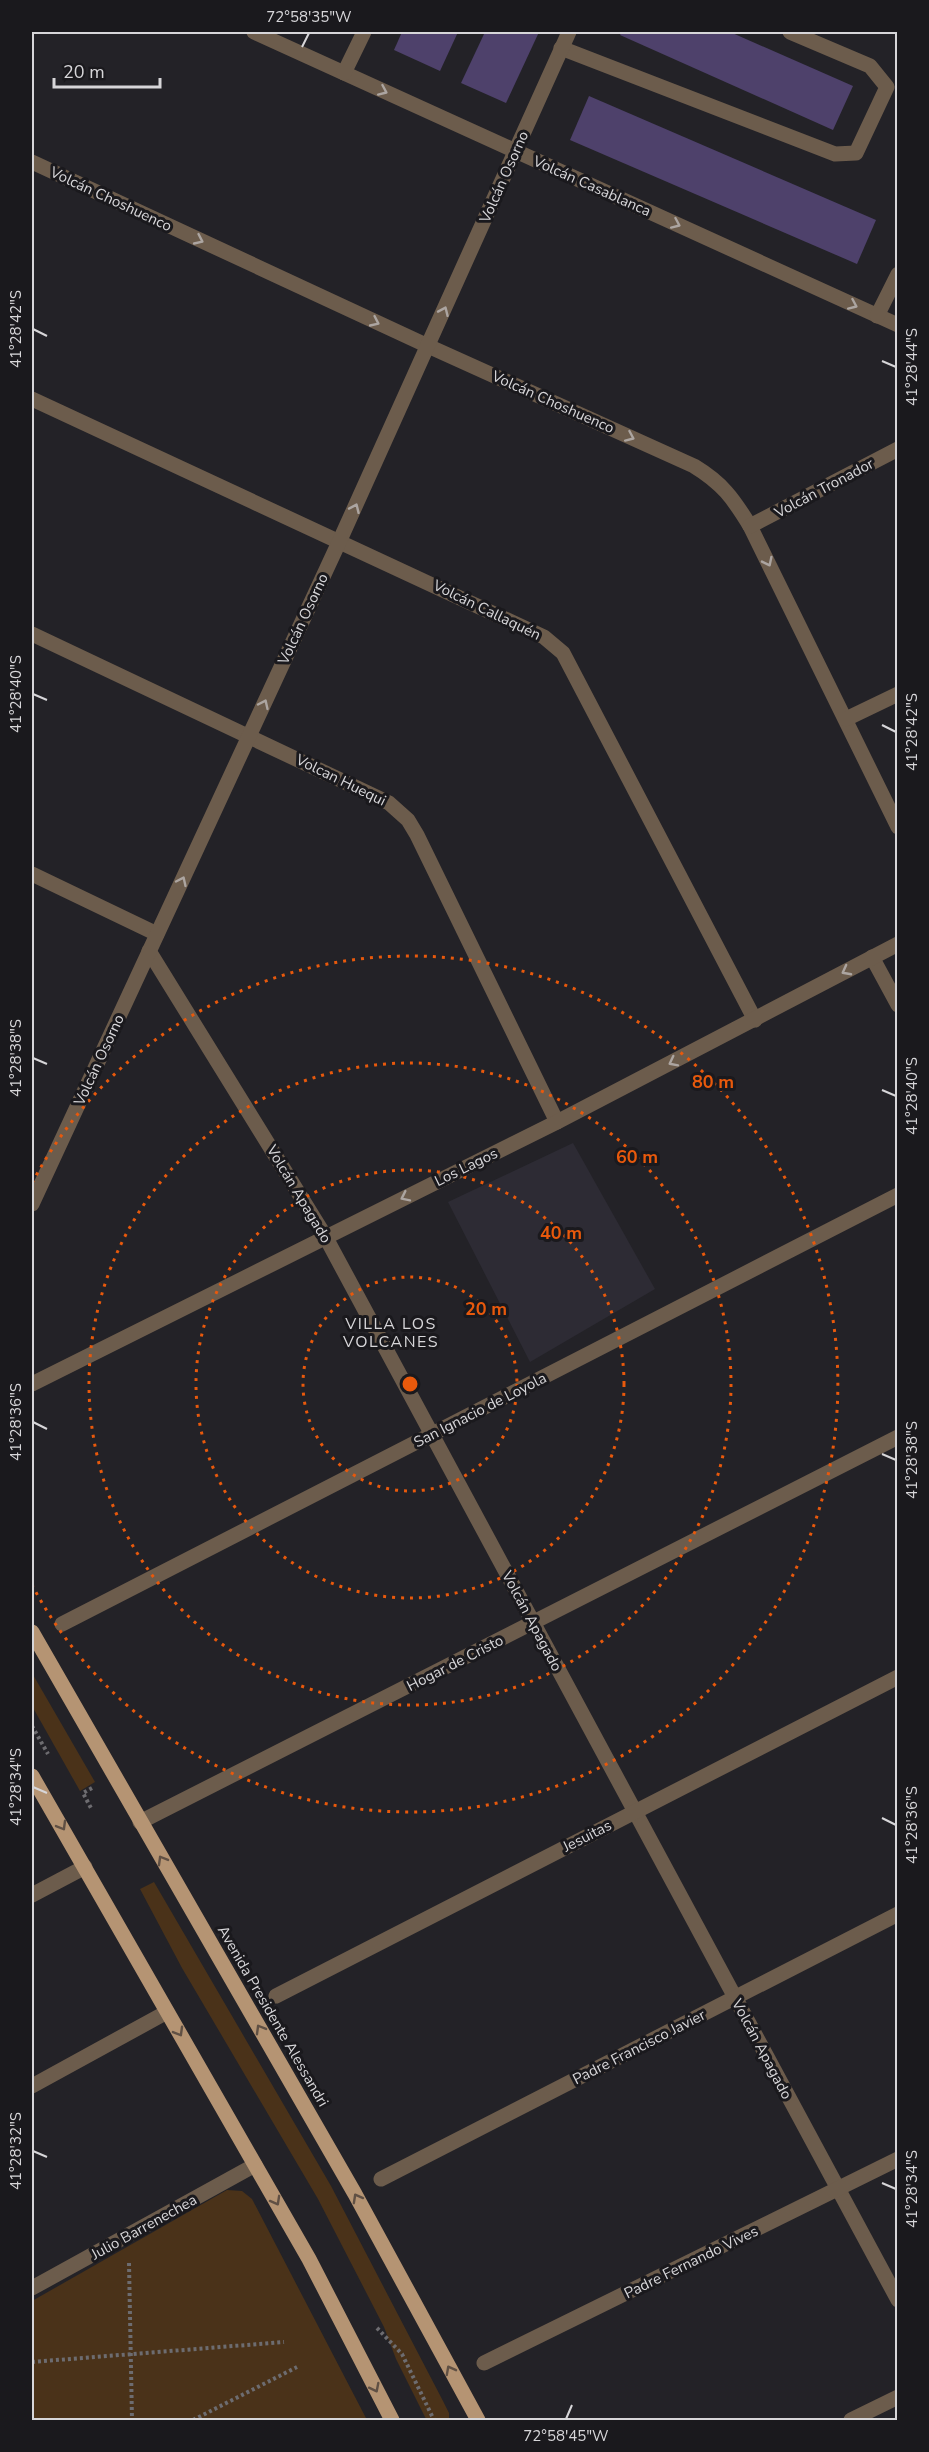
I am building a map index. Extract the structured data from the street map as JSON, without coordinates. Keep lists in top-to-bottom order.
{
  "streets": {
    "main road": ["Avenida Presidente Alessandri"],
    "street": [
      "Volcán Osorno",
      "Volcán Casablanca",
      "Volcán Choshuenco",
      "Volcán Tronador",
      "Volcán Callaquén",
      "Volcan Huequi",
      "Los Lagos",
      "Volcán Apagado",
      "San Ignacio de Loyola",
      "Hogar de Cristo",
      "Jesuitas",
      "Padre Francisco Javier",
      "Julio Barrenechea",
      "Padre Fernando Vives"
    ]
  },
  "crossings": [
    ["Volcán Osorno", "Volcán Casablanca"],
    ["Volcán Osorno", "Volcán Choshuenco"],
    ["Volcán Osorno", "Volcán Callaquén"],
    ["Volcán Osorno", "Volcan Huequi"],
    ["Volcán Osorno", "Volcán Apagado"],
    ["Volcán Choshuenco", "Volcán Tronador"],
    ["Volcán Callaquén", "Los Lagos"],
    ["Volcan Huequi", "Los Lagos"],
    ["Los Lagos", "Volcán Apagado"],
    ["Volcán Apagado", "San Ignacio de Loyola"],
    ["Volcán Apagado", "Hogar de Cristo"],
    ["Volcán Apagado", "Jesuitas"],
    ["Volcán Apagado", "Padre Francisco Javier"],
    ["Volcán Apagado", "Padre Fernando Vives"],
    ["Hogar de Cristo", "Avenida Presidente Alessandri"]
  ],
  "one_way": [
    "Volcán Osorno",
    "Volcán Casablanca",
    "Volcán Choshuenco",
    "Los Lagos"
  ],
  "districts": ["VILLA LOS VOLCANES"],
  "scale_bar": "20 m",
  "coordinates": [
    "72°58'35\"W",
    "41°28'42\"S",
    "41°28'44\"S",
    "41°28'40\"S",
    "41°28'38\"S",
    "41°28'36\"S",
    "41°28'34\"S",
    "41°28'32\"S",
    "72°58'45\"W"
  ],
  "rings": [
    "80 m",
    "60 m",
    "40 m",
    "20 m"
  ]
}
